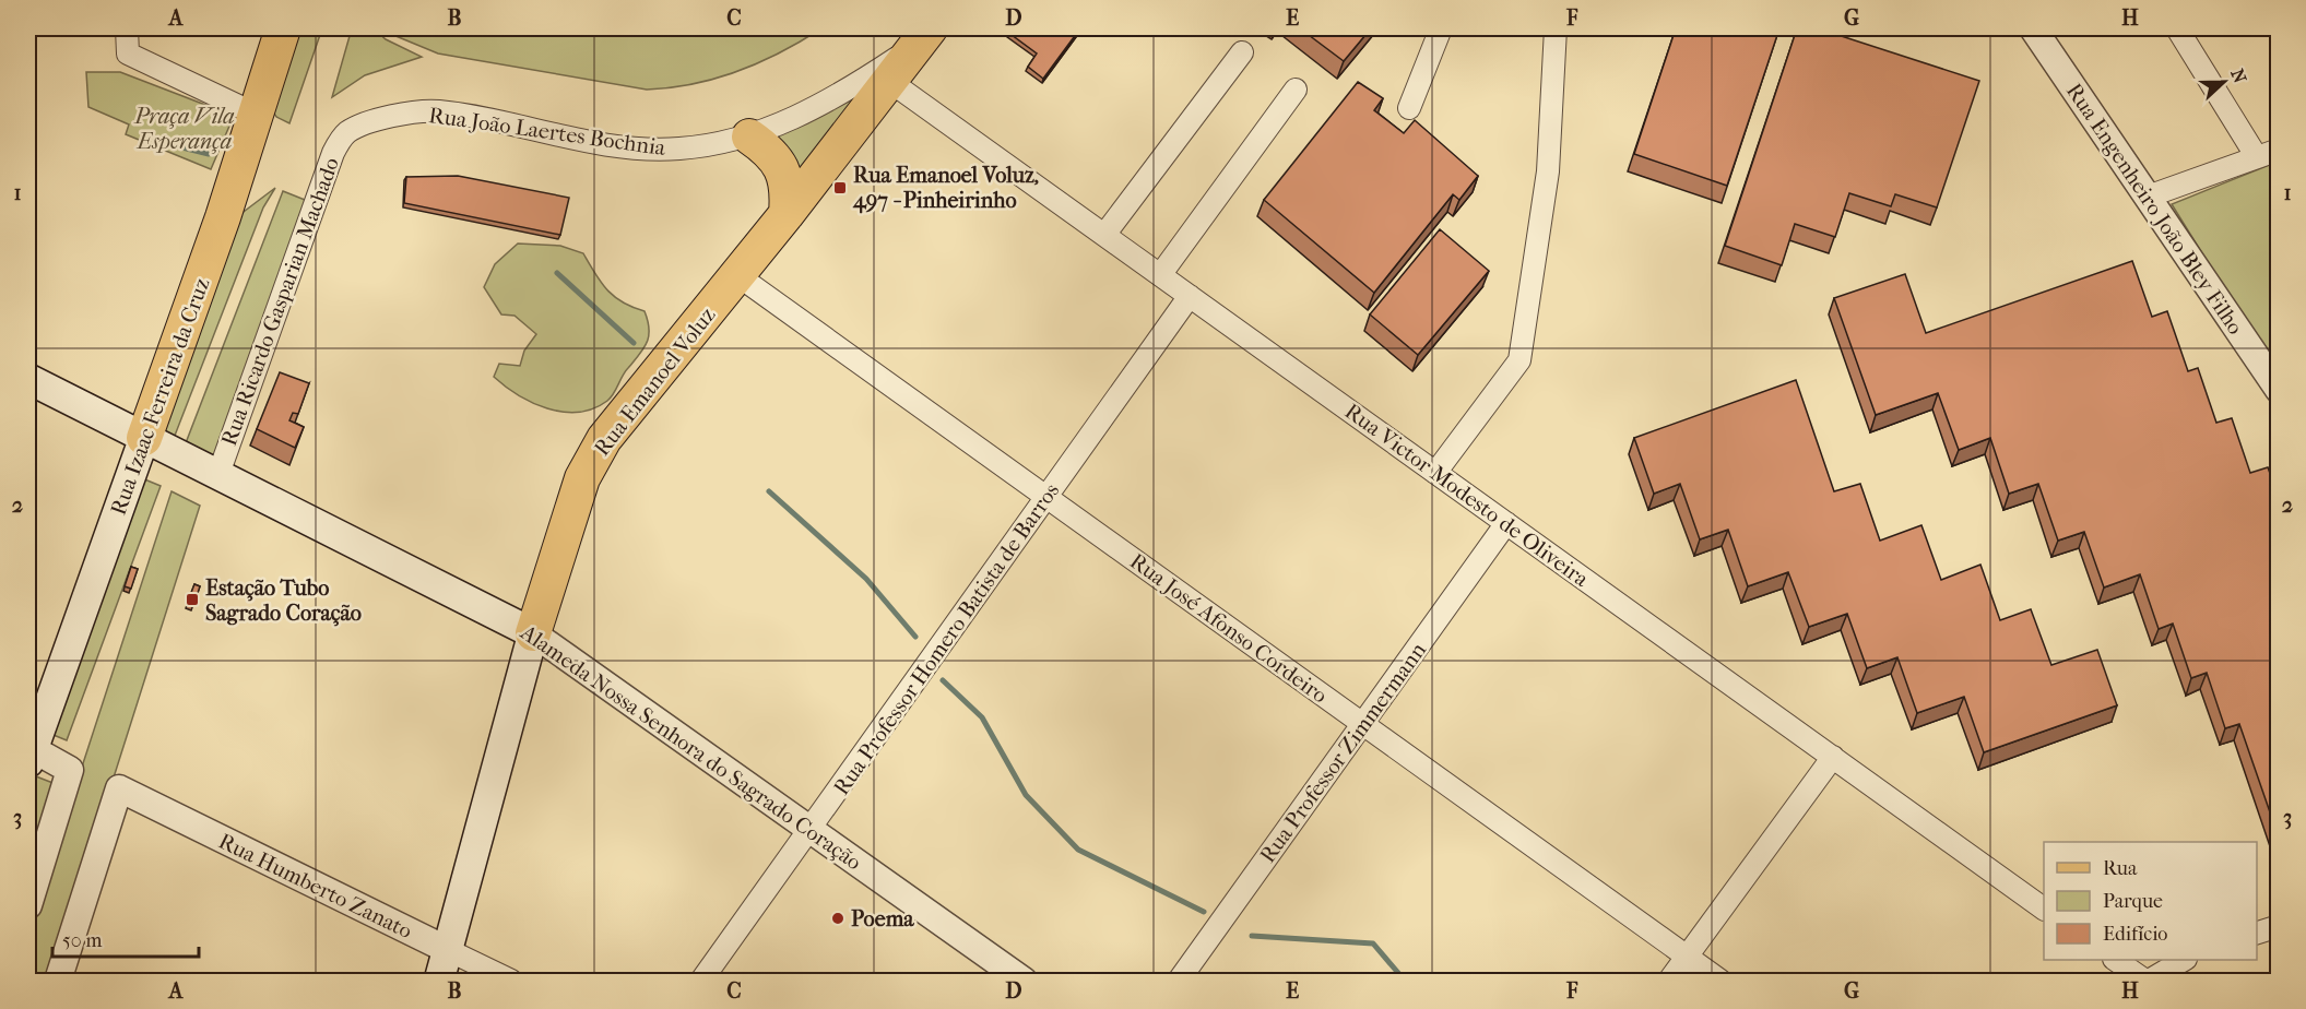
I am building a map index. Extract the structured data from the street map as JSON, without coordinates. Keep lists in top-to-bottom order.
{
  "streets": {
    "main road": ["Rua Emanoel Voluz", "Rua Izaac Ferreira da Cruz", "Alameda Nossa Senhora do Sagrado Coração"],
    "street": [
      "Rua João Laertes Bochnia",
      "Rua Engenheiro João Bley Filho",
      "Rua Ricardo Gasparian Machado",
      "Rua Victor Modesto de Oliveira",
      "Rua José Afonso Cordeiro",
      "Rua Professor Homero Batista de Barros",
      "Rua Professor Zimmermann",
      "Rua Humberto Zanato"
    ]
  },
  "crossings": [
    ["Rua João Laertes Bochnia", "Rua Ricardo Gasparian Machado"],
    ["Rua João Laertes Bochnia", "Rua Emanoel Voluz"],
    ["Rua Ricardo Gasparian Machado", "Alameda Nossa Senhora do Sagrado Coração"],
    ["Rua Emanoel Voluz", "Rua Victor Modesto de Oliveira"],
    ["Rua Emanoel Voluz", "Rua José Afonso Cordeiro"],
    ["Rua Emanoel Voluz", "Alameda Nossa Senhora do Sagrado Coração"],
    ["Rua Emanoel Voluz", "Rua Humberto Zanato"],
    ["Rua Izaac Ferreira da Cruz", "Alameda Nossa Senhora do Sagrado Coração"],
    ["Rua Victor Modesto de Oliveira", "Rua Professor Homero Batista de Barros"],
    ["Rua Victor Modesto de Oliveira", "Rua Professor Zimmermann"],
    ["Rua José Afonso Cordeiro", "Rua Professor Homero Batista de Barros"],
    ["Rua José Afonso Cordeiro", "Rua Professor Zimmermann"],
    ["Rua Professor Homero Batista de Barros", "Alameda Nossa Senhora do Sagrado Coração"]
  ],
  "parks": ["Praça Vila Esperança"],
  "places": {
    "transit": ["Rua Emanoel Voluz, 497 - Pinheirinho", "Estação Tubo Sagrado Coração"],
    "other": ["Poema"]
  },
  "legend": ["Rua", "Parque", "Edifício"],
  "scale_bar": "50 m",
  "north": "right",
  "grid": {
    "columns": [
      "A",
      "B",
      "C",
      "D",
      "E",
      "F",
      "G",
      "H"
    ],
    "rows": ["1", "2", "3"]
  }
}
